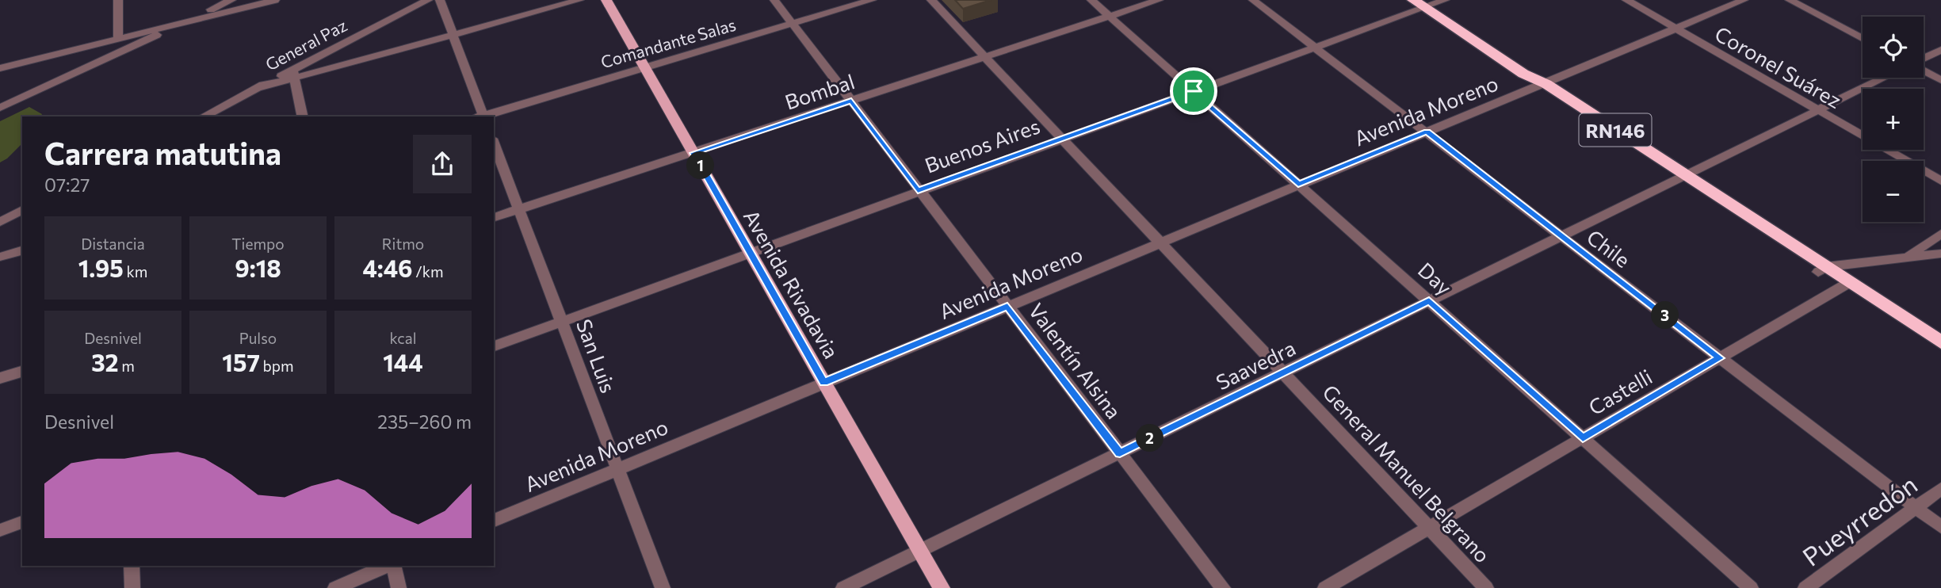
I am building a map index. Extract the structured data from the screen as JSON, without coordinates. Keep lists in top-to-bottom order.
{
  "streets": {
    "highway": ["RN146"],
    "main road": ["Avenida Rivadavia"],
    "street": [
      "Comandante Salas",
      "General Paz",
      "Coronel Suárez",
      "Bombal",
      "Avenida Moreno",
      "Buenos Aires",
      "Chile",
      "Day",
      "San Luis",
      "Valentín Alsina",
      "Saavedra",
      "Castelli",
      "General Manuel Belgrano",
      "Pueyrredón"
    ]
  },
  "crossings": [
    ["Comandante Salas", "Avenida Rivadavia"],
    ["Comandante Salas", "Valentín Alsina"],
    ["Coronel Suárez", "Avenida Moreno"],
    ["Coronel Suárez", "Saavedra"],
    ["Bombal", "Day"],
    ["Bombal", "Avenida Rivadavia"],
    ["Bombal", "San Luis"],
    ["Bombal", "Valentín Alsina"],
    ["Bombal", "General Manuel Belgrano"],
    ["Avenida Moreno", "RN146"],
    ["Avenida Moreno", "Chile"],
    ["Avenida Moreno", "Day"],
    ["Avenida Moreno", "Avenida Rivadavia"],
    ["Avenida Moreno", "San Luis"],
    ["Avenida Moreno", "Valentín Alsina"],
    ["Avenida Moreno", "General Manuel Belgrano"],
    ["RN146", "Buenos Aires"],
    ["RN146", "Saavedra"],
    ["RN146", "Castelli"],
    ["Buenos Aires", "Chile"],
    ["Buenos Aires", "Day"],
    ["Buenos Aires", "Avenida Rivadavia"],
    ["Buenos Aires", "San Luis"],
    ["Buenos Aires", "Valentín Alsina"],
    ["Buenos Aires", "General Manuel Belgrano"],
    ["Chile", "Saavedra"],
    ["Chile", "Castelli"],
    ["Chile", "Pueyrredón"],
    ["Day", "Saavedra"],
    ["Day", "Castelli"],
    ["Avenida Rivadavia", "Saavedra"],
    ["Valentín Alsina", "Saavedra"],
    ["Saavedra", "General Manuel Belgrano"],
    ["Castelli", "General Manuel Belgrano"]
  ],
  "page": {
    "map_buttons": ["+", "−"],
    "heading": ["Carrera matutina", "07:27"],
    "pins": ["1", "3", "2"],
    "stats": [
      ["Distancia", "1.95 km"],
      ["Tiempo", "9:18"],
      ["Ritmo", "4:46 /km"],
      ["Desnivel", "32 m"],
      ["Pulso", "157 bpm"],
      ["kcal", "144"]
    ],
    "chart": ["Desnivel", "235–260 m"]
  }
}
